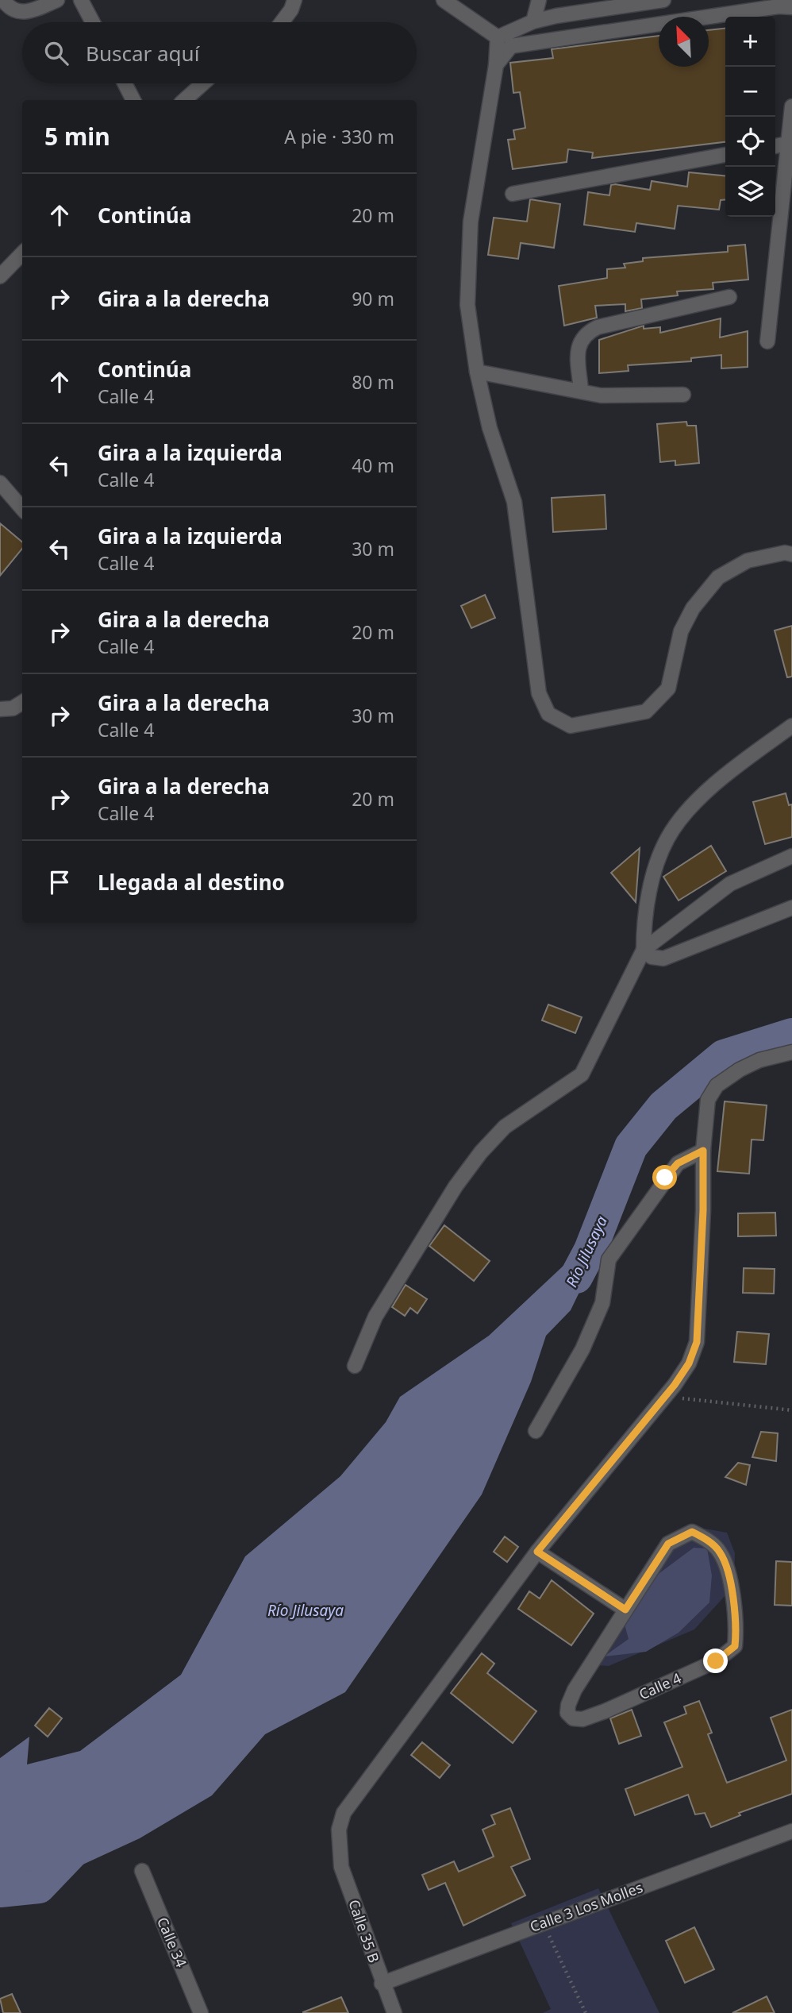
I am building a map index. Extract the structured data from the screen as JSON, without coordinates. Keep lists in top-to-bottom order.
{
  "streets": {
    "street": [
      "Calle 4",
      "Calle 3 Los Molles",
      "Calle 35 B",
      "Calle 34"
    ]
  },
  "crossings": [
    ["Calle 3 Los Molles", "Calle 35 B"]
  ],
  "water": ["Río Jilusaya"],
  "north": "top left",
  "page": {
    "map_buttons": ["+", "−"],
    "search": "Buscar aquí",
    "heading": ["5 min", "A pie · 330 m"],
    "list": [
      ["Continúa", "20 m"],
      ["Gira a la derecha", "90 m"],
      ["Continúa", "Calle 4", "80 m"],
      ["Gira a la izquierda", "Calle 4", "40 m"],
      ["Gira a la izquierda", "Calle 4", "30 m"],
      ["Gira a la derecha", "Calle 4", "20 m"],
      ["Gira a la derecha", "Calle 4", "30 m"],
      ["Gira a la derecha", "Calle 4", "20 m"],
      "Llegada al destino"
    ]
  }
}
